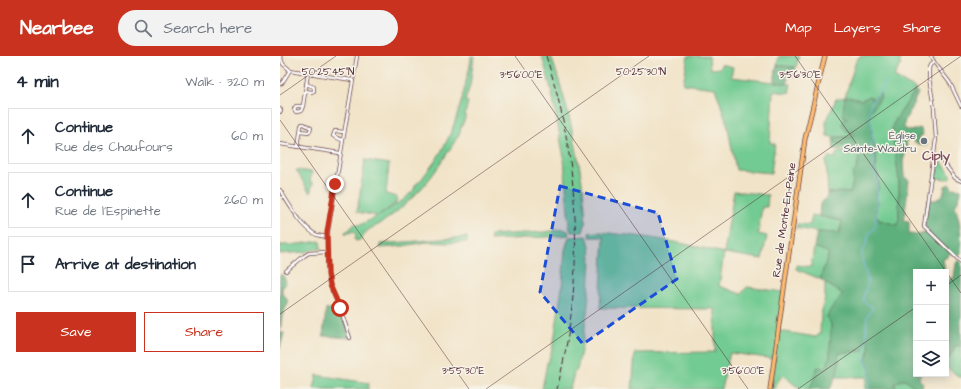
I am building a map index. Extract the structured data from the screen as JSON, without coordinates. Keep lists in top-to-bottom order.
{
  "streets": {
    "main road": ["Rue de Monte-En-Peine"]
  },
  "districts": ["Ciply"],
  "places": ["Église Sainte-Waudru"],
  "page": {
    "header": "Nearbee",
    "search": "Search here",
    "nav": ["Map", "Layers", "Share"],
    "heading": ["4 min", "Walk · 320 m"],
    "list": [
      ["Continue", "Rue des Chaufours", "60 m"],
      ["Continue", "Rue de l'Espinette", "260 m"],
      "Arrive at destination"
    ],
    "map_buttons": ["+", "−"],
    "buttons": ["Save", "Share"]
  },
  "coordinates": [
    "50°25'45\"N",
    "50°25'30\"N",
    "3°56'00\"E",
    "3°56'30\"E",
    "3°55'30\"E"
  ]
}
